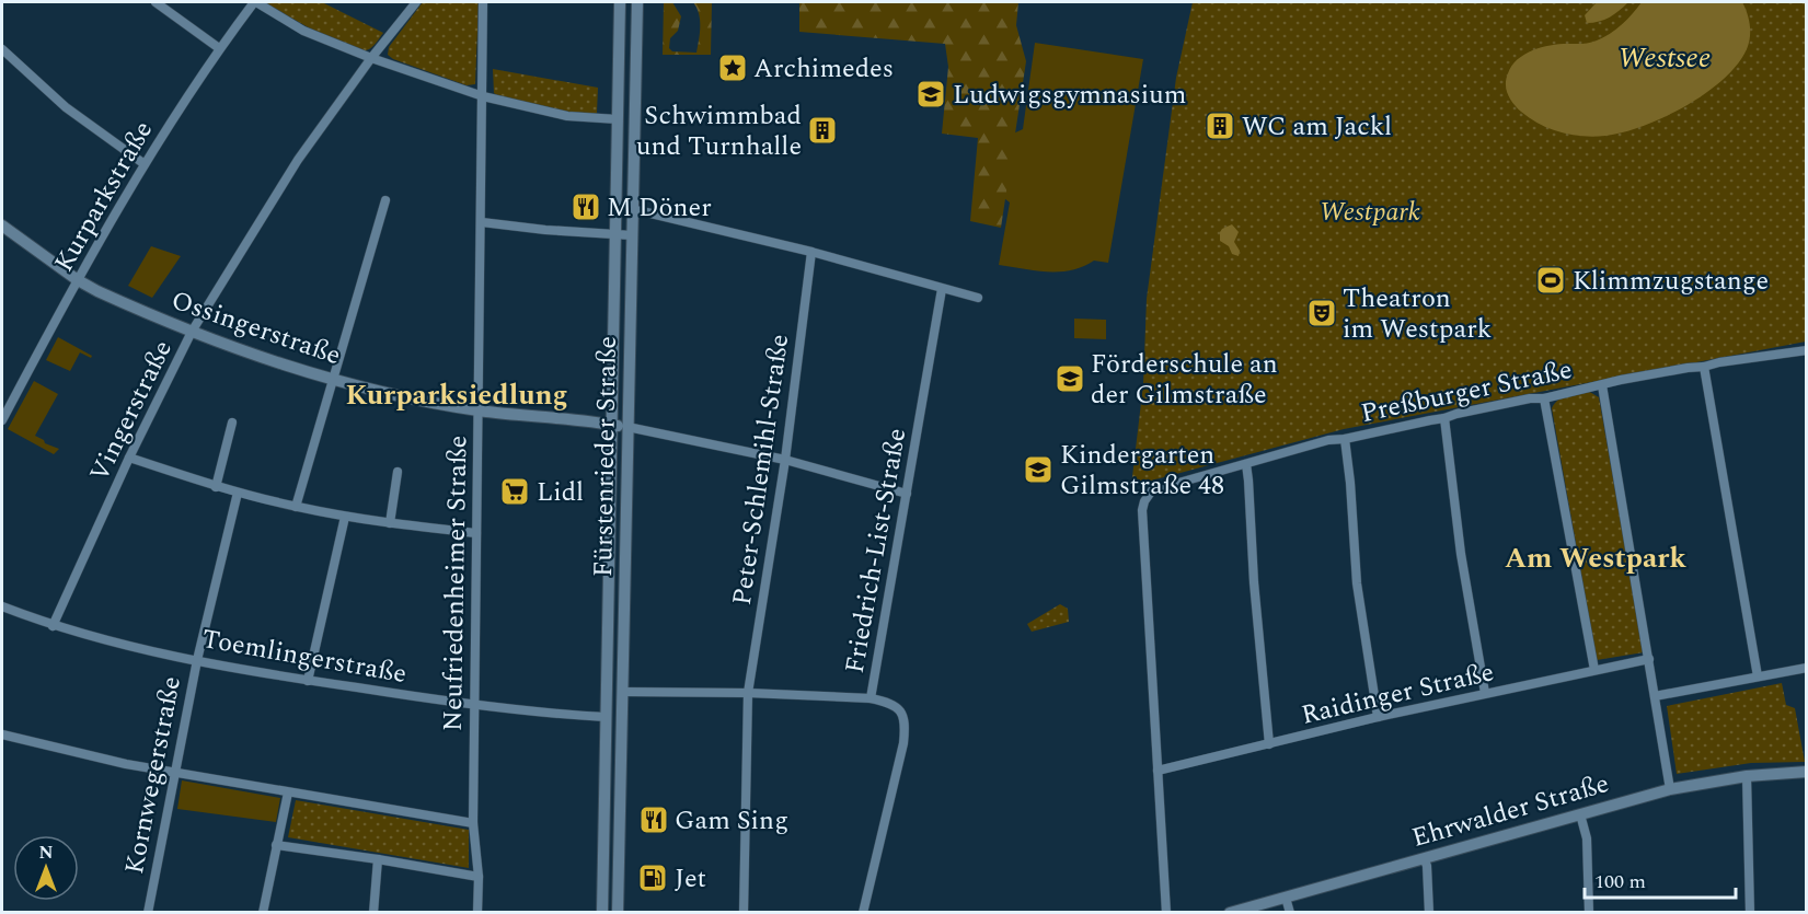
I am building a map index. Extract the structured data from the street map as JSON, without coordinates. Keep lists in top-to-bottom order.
{
  "streets": {
    "main road": ["Ossingerstraße", "Fürstenrieder Straße", "Ehrwalder Straße"],
    "street": [
      "Kurparkstraße",
      "Preßburger Straße",
      "Vingerstraße",
      "Peter-Schlemihl-Straße",
      "Friedrich-List-Straße",
      "Neufriedenheimer Straße",
      "Toemlingerstraße",
      "Raidinger Straße",
      "Kornwegerstraße"
    ]
  },
  "crossings": [
    ["Kurparkstraße", "Ossingerstraße"],
    ["Ossingerstraße", "Vingerstraße"],
    ["Ossingerstraße", "Fürstenrieder Straße"],
    ["Ossingerstraße", "Neufriedenheimer Straße"],
    ["Preßburger Straße", "Raidinger Straße"],
    ["Vingerstraße", "Toemlingerstraße"],
    ["Fürstenrieder Straße", "Toemlingerstraße"],
    ["Neufriedenheimer Straße", "Toemlingerstraße"],
    ["Toemlingerstraße", "Kornwegerstraße"]
  ],
  "districts": ["Kurparksiedlung", "Am Westpark"],
  "water": ["Westsee"],
  "parks": ["Westpark"],
  "places": {
    "place": ["Archimedes"],
    "school or university": ["Ludwigsgymnasium", "Förderschule an der Gilmstraße", "Kindergarten Gilmstraße 48"],
    "building": ["WC am Jackl", "Schwimmbad und Turnhalle"],
    "restaurant": ["M Döner", "Gam Sing"],
    "sports": ["Klimmzugstange"],
    "theatre": ["Theatron im Westpark"],
    "supermarket": ["Lidl"],
    "fuel station": ["Jet"]
  },
  "scale_bar": "100 m",
  "north": "top"
}
